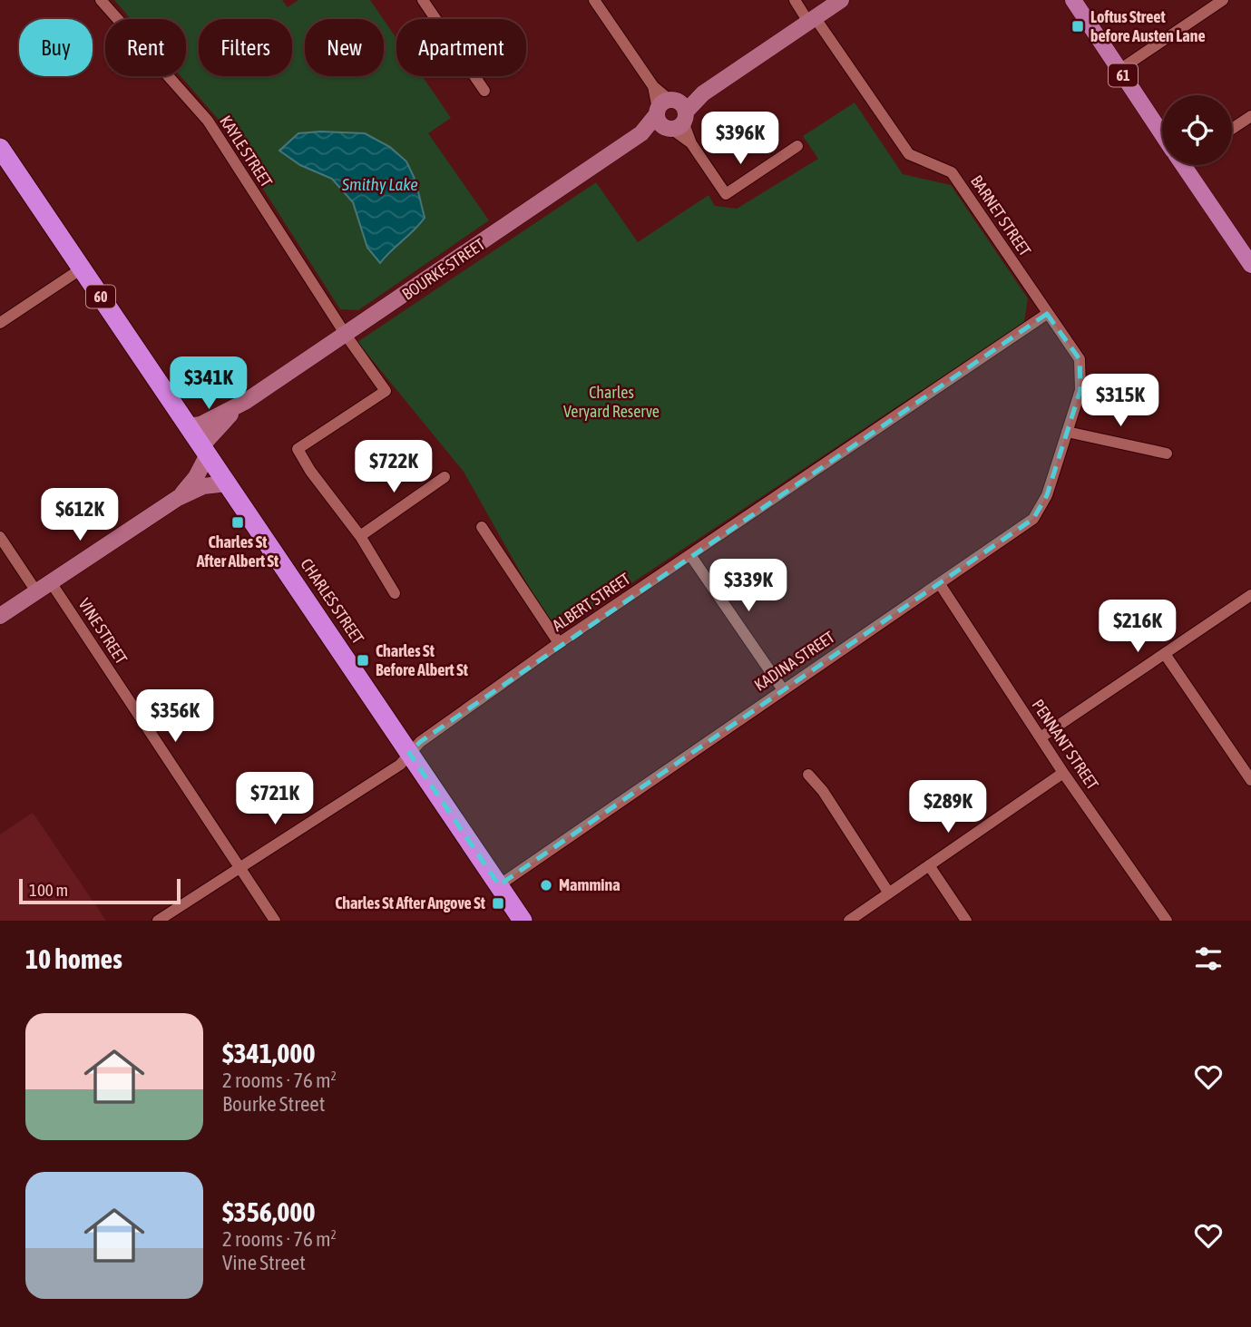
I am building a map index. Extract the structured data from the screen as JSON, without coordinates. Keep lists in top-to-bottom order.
{
  "streets": {
    "highway": ["60", "CHARLES STREET"],
    "main road": ["61"],
    "street": [
      "KAYLE STREET",
      "BARNET STREET",
      "BOURKE STREET",
      "ALBERT STREET",
      "VINE STREET",
      "KADINA STREET",
      "PENNANT STREET"
    ]
  },
  "crossings": [
    ["KAYLE STREET", "BOURKE STREET"],
    ["BARNET STREET", "BOURKE STREET"],
    ["BARNET STREET", "ALBERT STREET"],
    ["BARNET STREET", "KADINA STREET"],
    ["BOURKE STREET", "CHARLES STREET"],
    ["CHARLES STREET", "ALBERT STREET"],
    ["CHARLES STREET", "KADINA STREET"],
    ["ALBERT STREET", "VINE STREET"],
    ["KADINA STREET", "PENNANT STREET"]
  ],
  "water": ["Smithy Lake"],
  "parks": ["Charles Veryard Reserve"],
  "places": {
    "transit": [
      "Loftus Street before Austen Lane",
      "Charles St After Albert St",
      "Charles St Before Albert St",
      "Charles St After Angove St"
    ],
    "other": ["Mammina"]
  },
  "scale_bar": "100 m",
  "page": {
    "chip": [
      "Buy",
      "Rent",
      "Filters",
      "New",
      "Apartment"
    ],
    "price": [
      "$396K",
      "$341K",
      "$315K",
      "$722K",
      "$612K",
      "$339K",
      "$216K",
      "$356K",
      "$721K",
      "$289K"
    ],
    "scale": "100 m",
    "heading": "10 homes",
    "list": [
      {
        "name": "$341,000",
        "note": "2 rooms · 76 m² · Bourke Street"
      },
      {
        "name": "$356,000",
        "note": "2 rooms · 76 m² · Vine Street"
      }
    ]
  }
}
